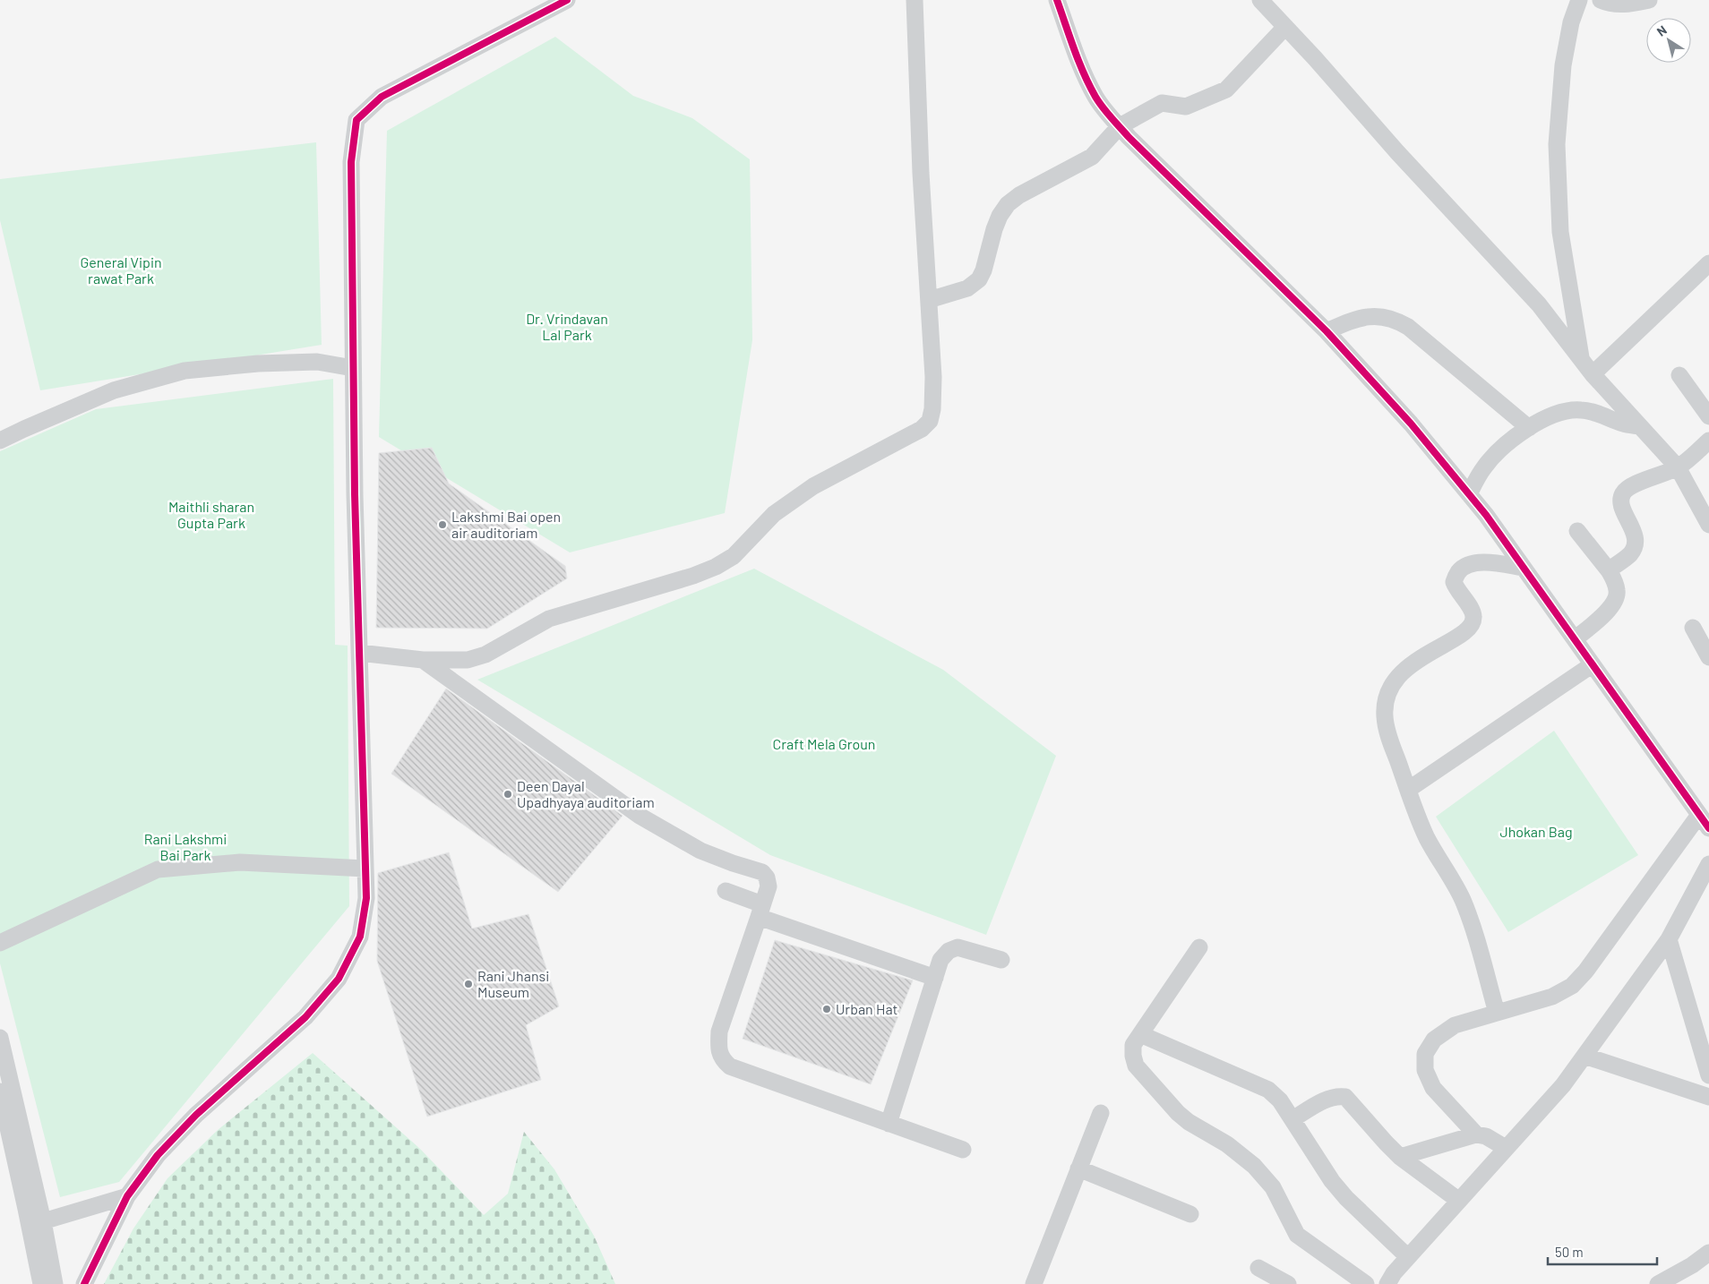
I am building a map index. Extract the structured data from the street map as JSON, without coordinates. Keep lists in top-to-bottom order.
{
  "parks": [
    "General Vipin rawat Park",
    "Dr. Vrindavan Lal Park",
    "Maithli sharan Gupta Park",
    "Craft Mela Groun",
    "Jhokan Bag",
    "Rani Lakshmi Bai Park"
  ],
  "places": [
    "Lakshmi Bai open air auditoriam",
    "Deen Dayal Upadhyaya auditoriam",
    "Rani Jhansi Museum",
    "Urban Hat"
  ],
  "scale_bar": "50 m",
  "north": "top left"
}
